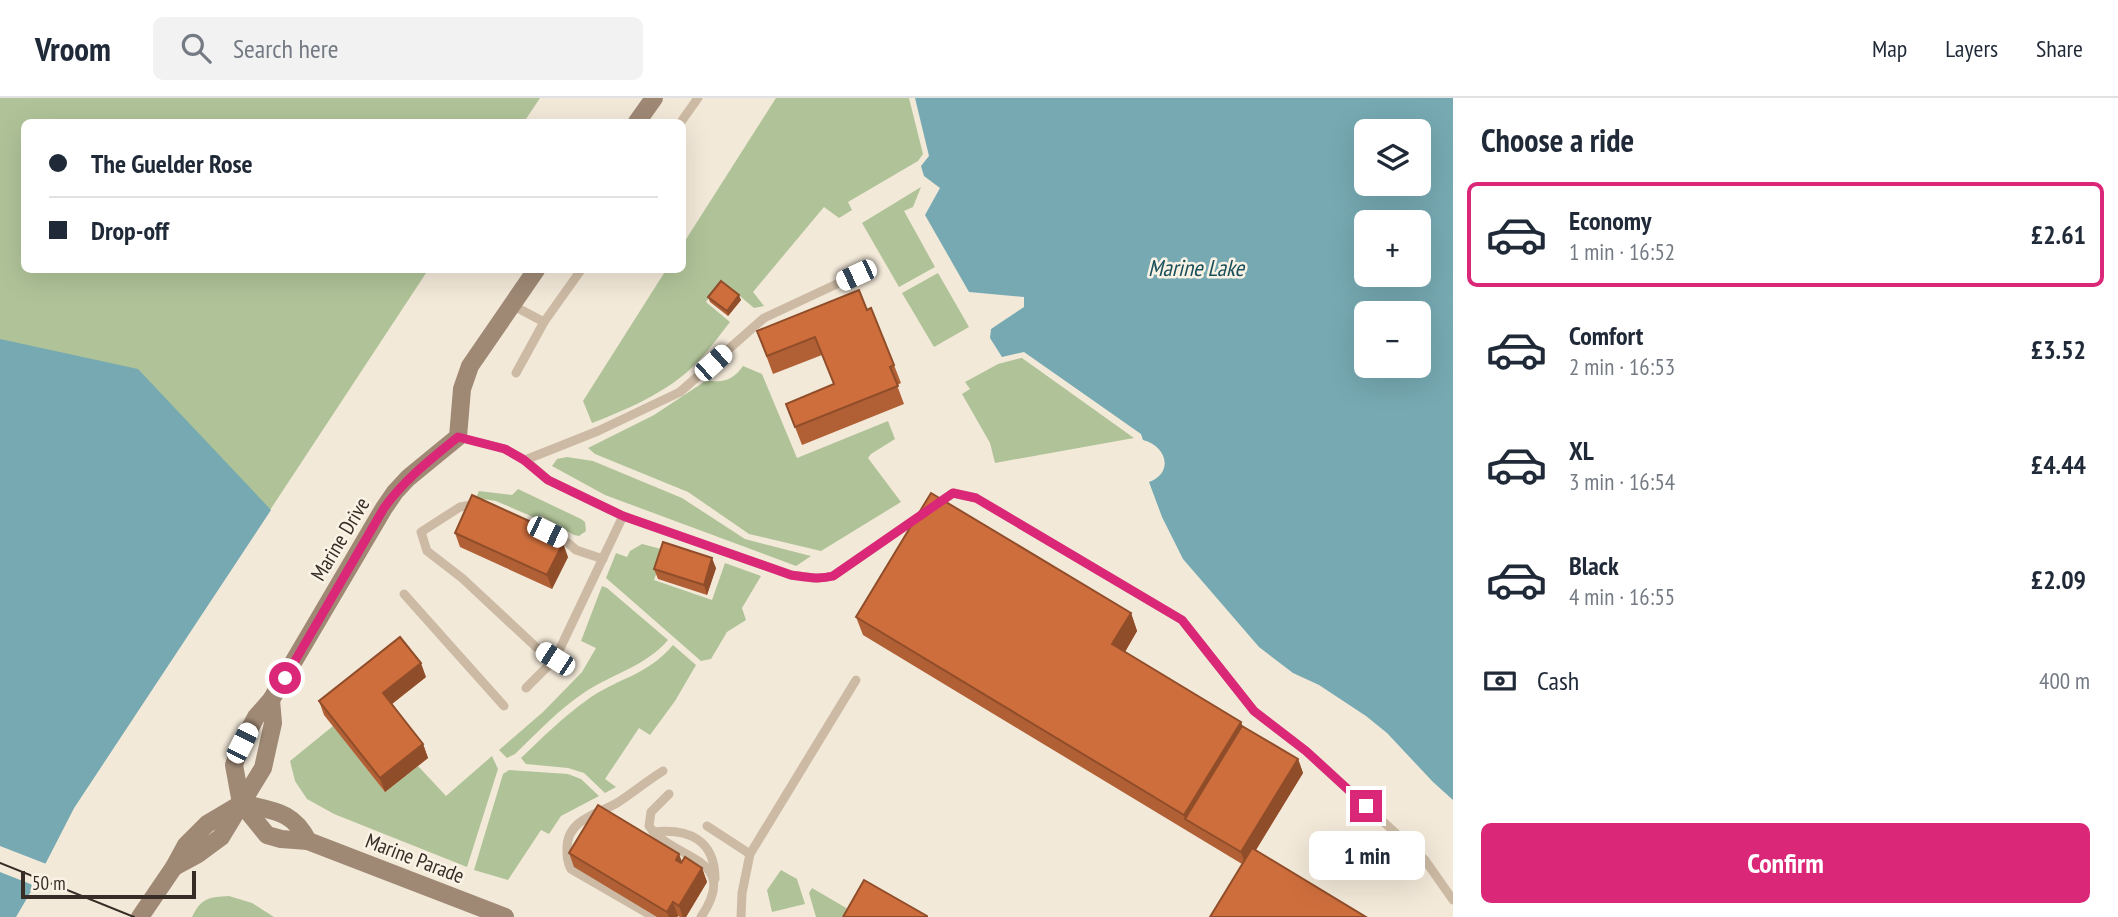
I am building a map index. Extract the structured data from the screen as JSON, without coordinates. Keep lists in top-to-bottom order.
{
  "streets": {
    "street": ["Marine Drive", "Marine Parade"]
  },
  "crossings": [
    ["Marine Drive", "Marine Parade"]
  ],
  "water": ["Marine Lake"],
  "scale_bar": "50 m",
  "page": {
    "header": "Vroom",
    "search": "Search here",
    "nav": ["Map", "Layers", "Share"],
    "heading": "Choose a ride",
    "map_buttons": ["+", "−"],
    "banner": ["The Guelder Rose", "Drop-off"],
    "list": [
      {
        "name": "Economy",
        "note": "1 min · 16:52",
        "value": "£2.61"
      },
      {
        "name": "Comfort",
        "note": "2 min · 16:53",
        "value": "£3.52"
      },
      {
        "name": "XL",
        "note": "3 min · 16:54",
        "value": "£4.44"
      },
      {
        "name": "Black",
        "note": "4 min · 16:55",
        "value": "£2.09"
      }
    ],
    "pay": ["Cash", "400 m"],
    "buttons": "Confirm",
    "bubble": "1 min",
    "scale": "50 m"
  }
}
